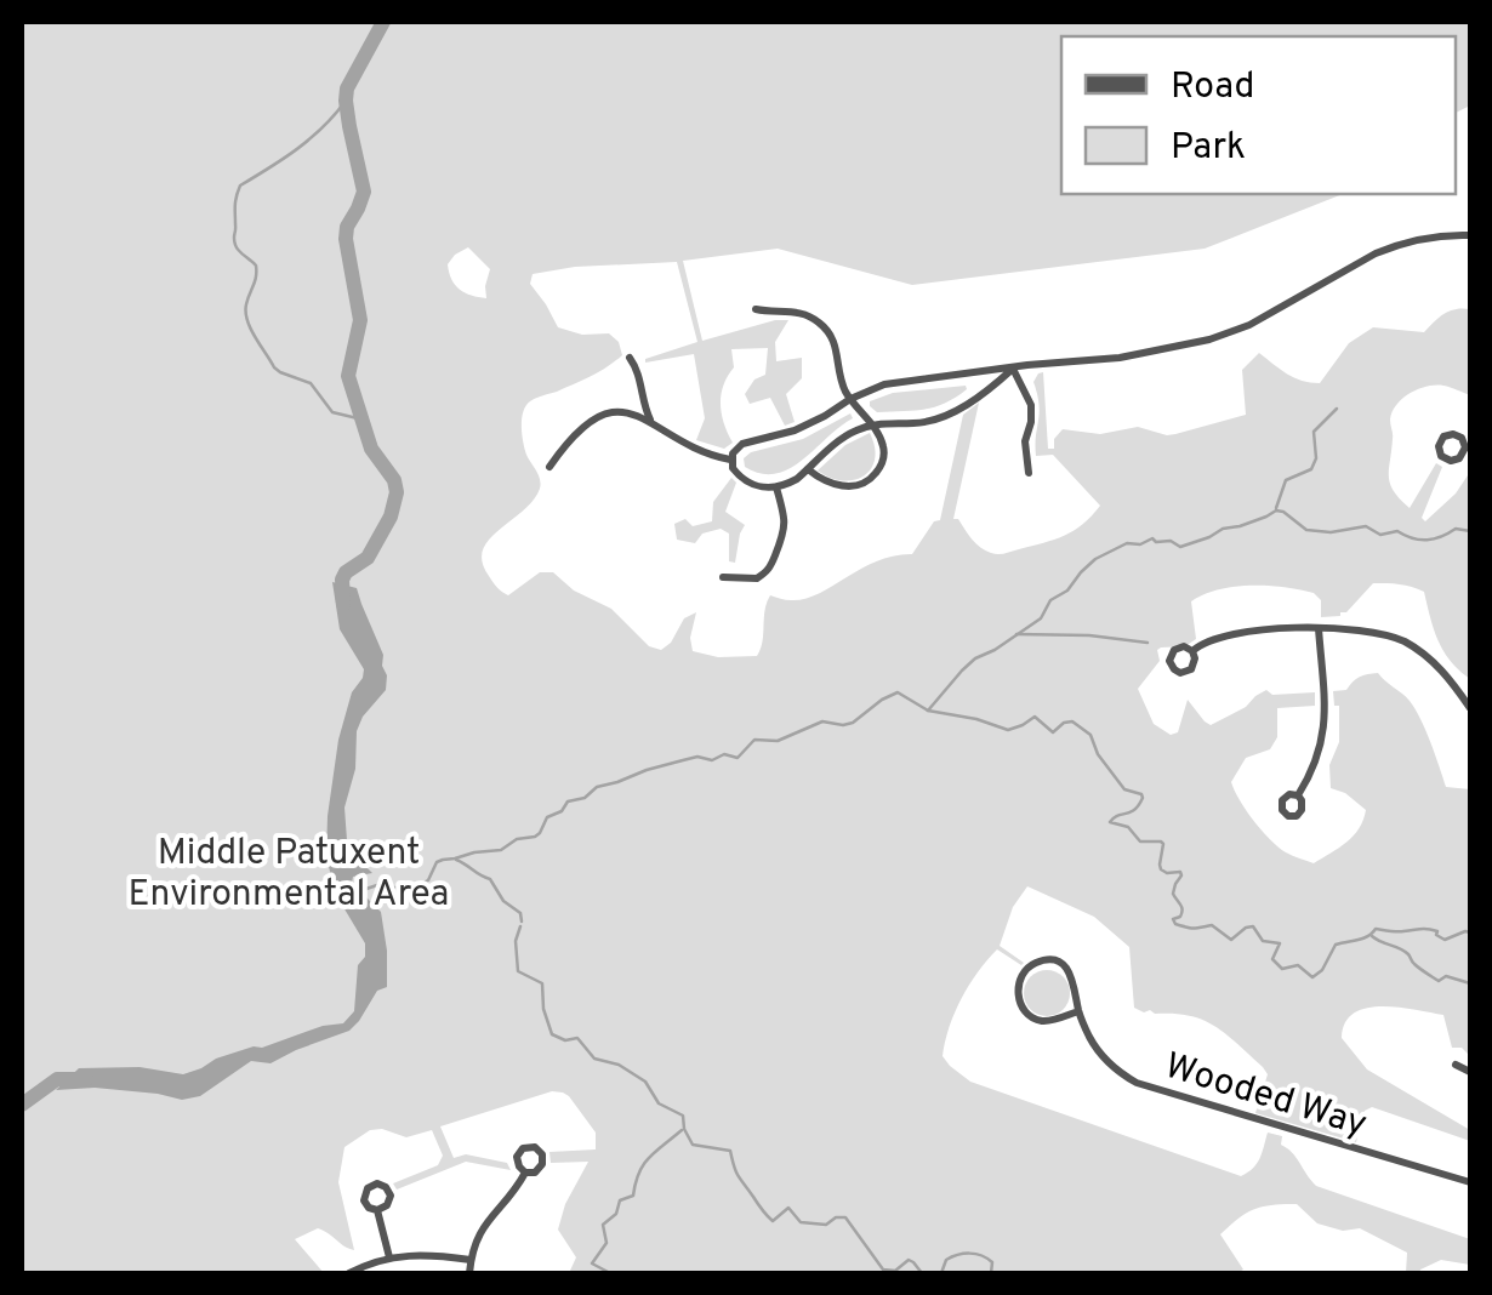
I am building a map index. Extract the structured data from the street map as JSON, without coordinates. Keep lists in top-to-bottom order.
{
  "streets": {
    "street": ["Wooded Way"]
  },
  "parks": ["Middle Patuxent Environmental Area"],
  "legend": ["Road", "Park"]
}
